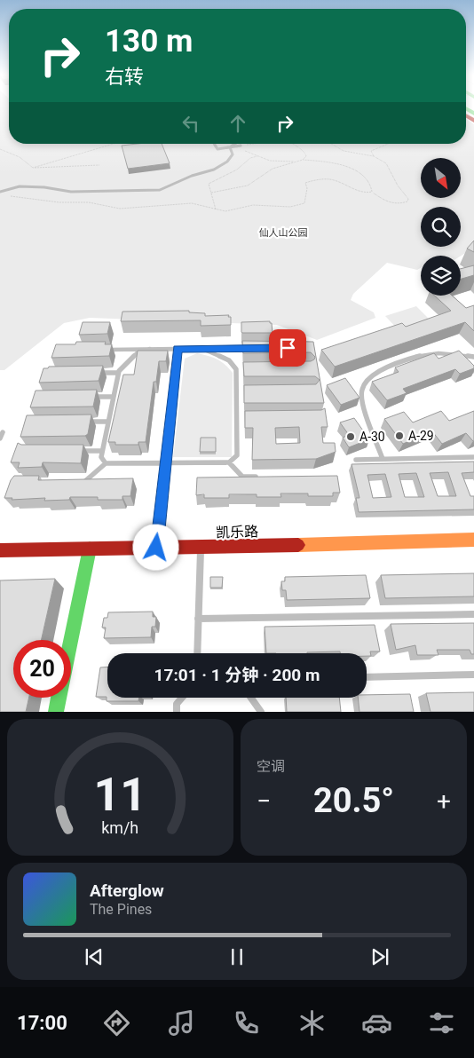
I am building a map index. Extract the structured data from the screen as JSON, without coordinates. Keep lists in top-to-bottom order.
{
  "streets": {
    "main road": ["凯乐路"]
  },
  "parks": ["仙人山公园"],
  "places": ["A-29", "A-30"],
  "north": "bottom right",
  "page": {
    "turn": ["130 m", "右转"],
    "limit": "20",
    "trip": "17:01 · 1 分钟 · 200 m",
    "tile": "空调",
    "heat": ["−", "20.5°", "+"],
    "song": ["Afterglow", "The Pines"],
    "tabs": "17:00",
    "gauge": ["11", "km/h"]
  }
}
